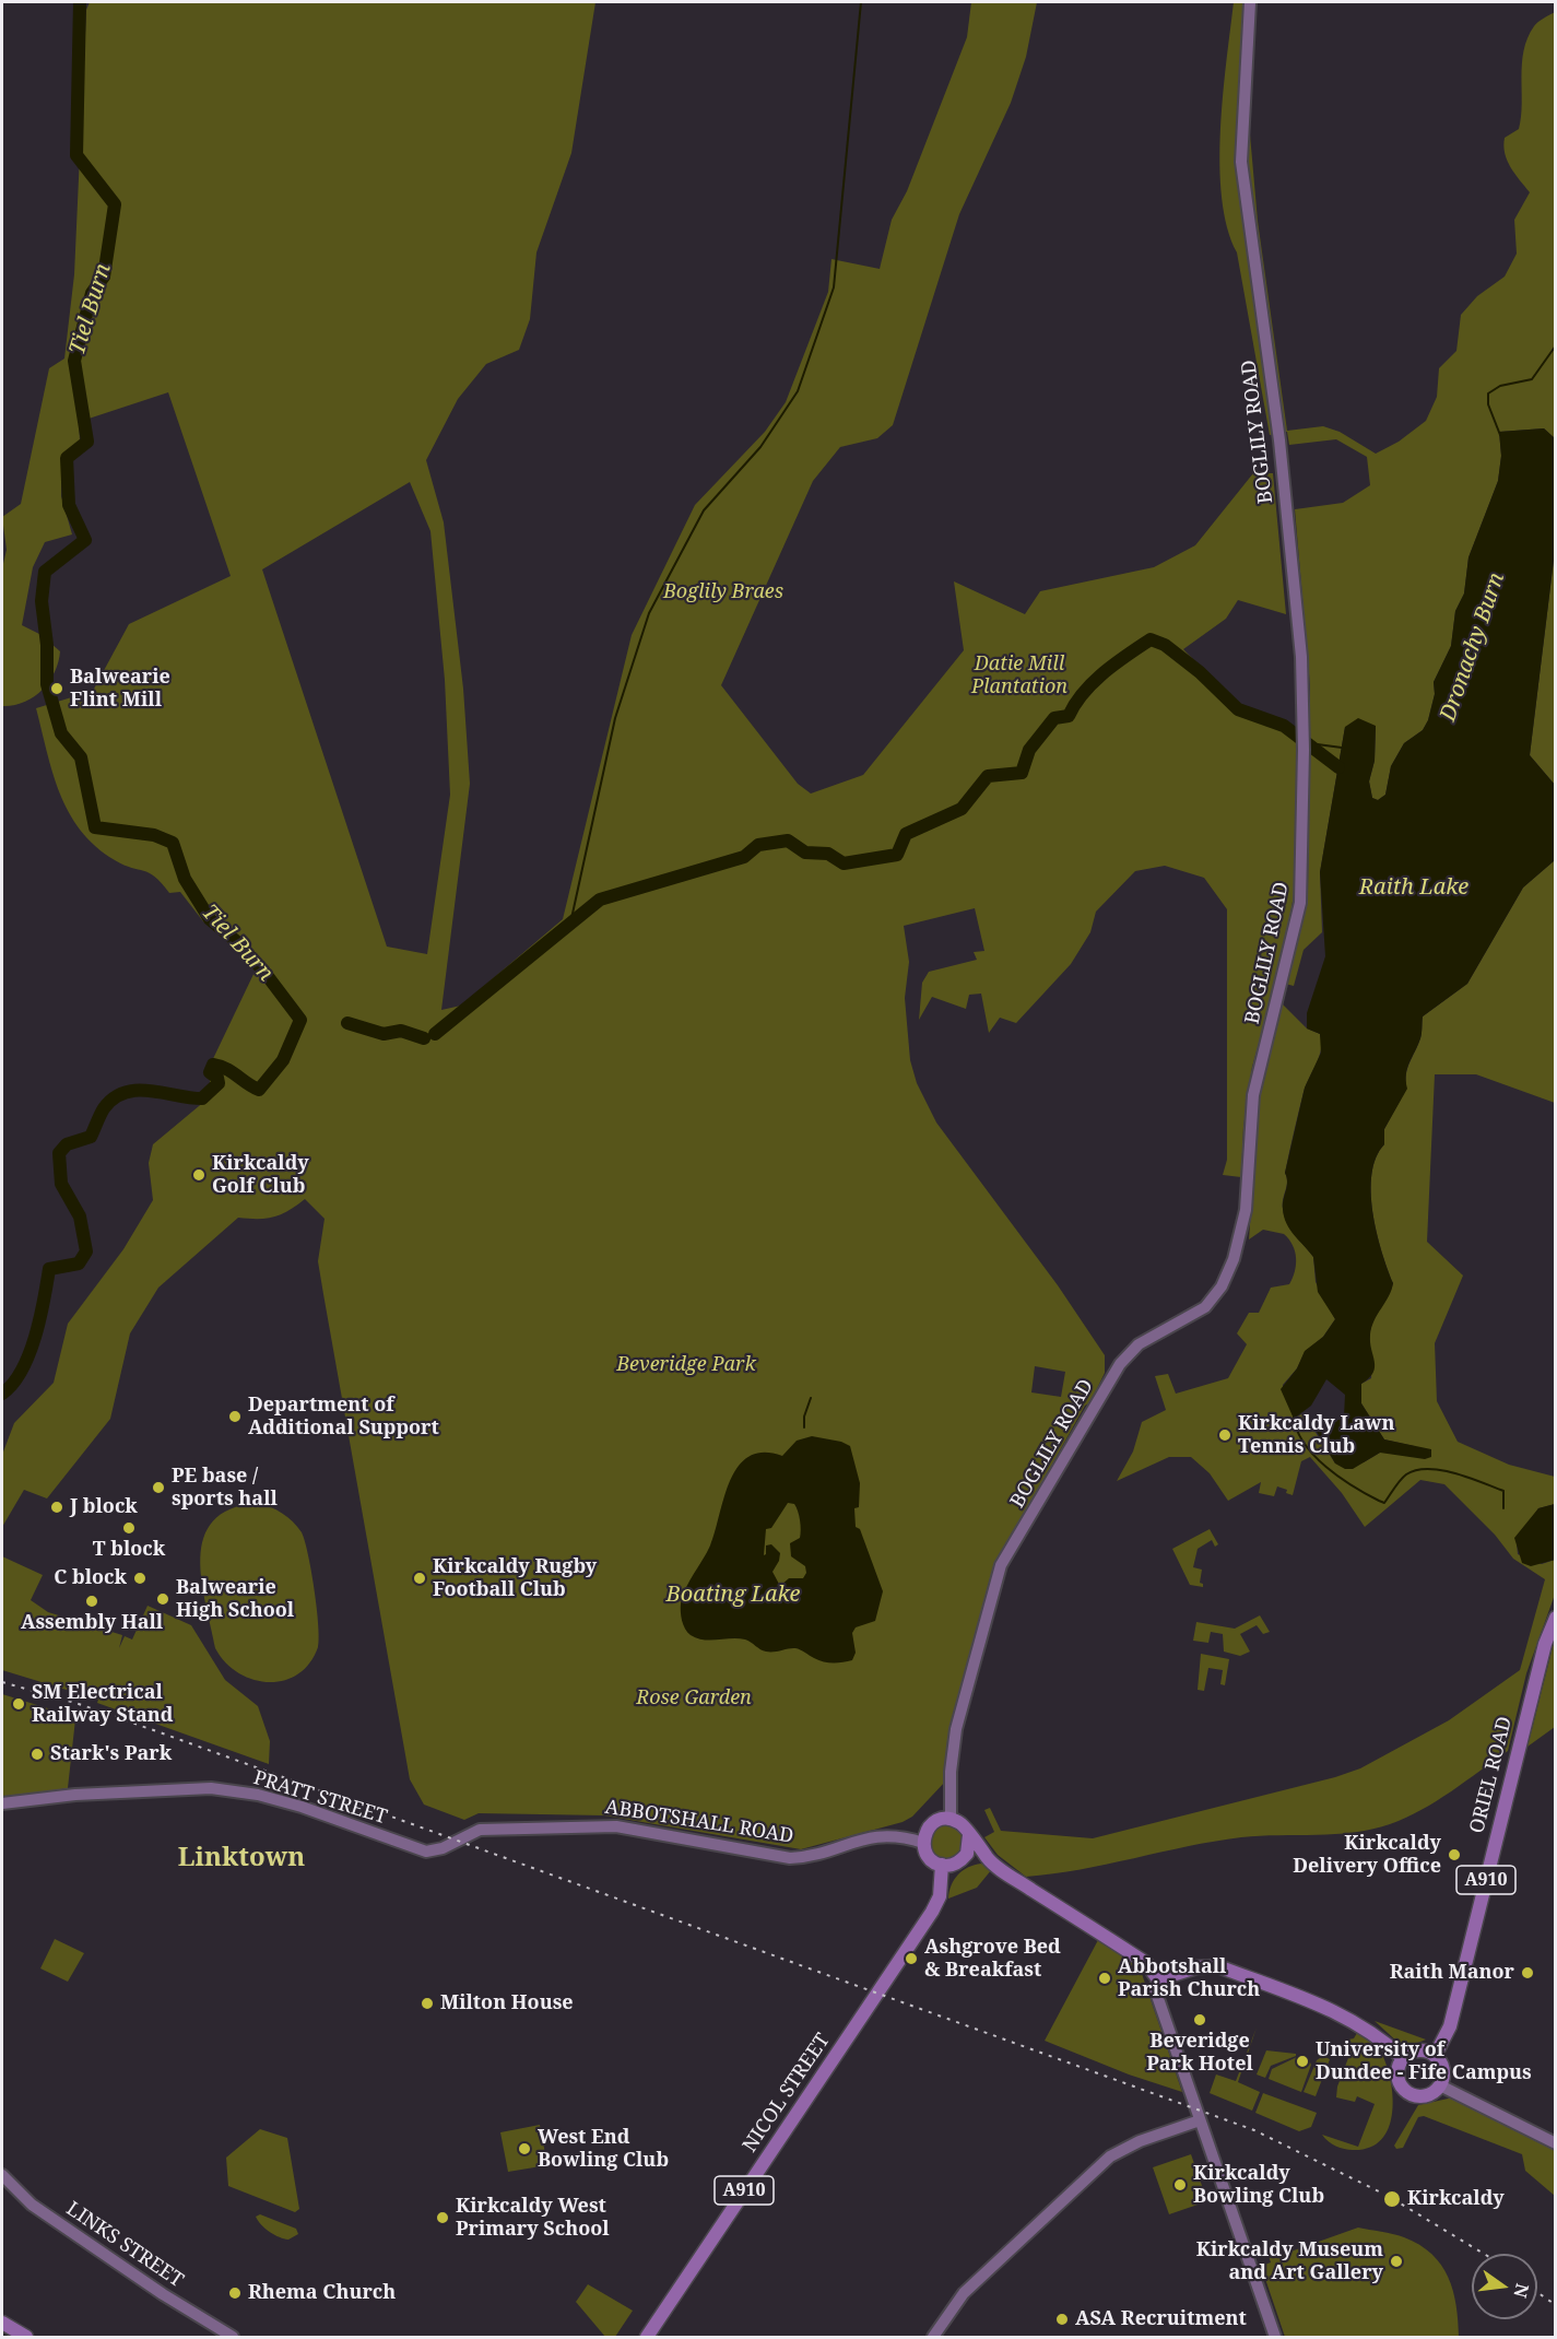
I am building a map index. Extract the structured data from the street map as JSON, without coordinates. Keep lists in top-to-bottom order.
{
  "streets": {
    "main road": [
      "BOGLILY ROAD",
      "ORIEL ROAD",
      "PRATT STREET",
      "ABBOTSHALL ROAD",
      "A910",
      "NICOL STREET",
      "LINKS STREET"
    ]
  },
  "crossings": [
    ["BOGLILY ROAD", "ABBOTSHALL ROAD"],
    ["BOGLILY ROAD", "NICOL STREET"],
    ["PRATT STREET", "ABBOTSHALL ROAD"],
    ["ABBOTSHALL ROAD", "NICOL STREET"]
  ],
  "districts": ["Linktown"],
  "water": [
    "Tiel Burn",
    "Dronachy Burn",
    "Raith Lake",
    "Boating Lake"
  ],
  "parks": [
    "Boglily Braes",
    "Datie Mill Plantation",
    "Beveridge Park",
    "Rose Garden"
  ],
  "places": [
    "Balwearie Flint Mill",
    "Kirkcaldy Golf Club",
    "Department of Additional Support",
    "Kirkcaldy Lawn Tennis Club",
    "PE base / sports hall",
    "J block",
    "T block",
    "C block",
    "Kirkcaldy Rugby Football Club",
    "Balwearie High School",
    "Assembly Hall",
    "SM Electrical Railway Stand",
    "Stark's Park",
    "Kirkcaldy Delivery Office",
    "Ashgrove Bed & Breakfast",
    "Raith Manor",
    "Abbotshall Parish Church",
    "Milton House",
    "Beveridge Park Hotel",
    "University of Dundee - Fife Campus",
    "West End Bowling Club",
    "Kirkcaldy Bowling Club",
    "Kirkcaldy",
    "Kirkcaldy West Primary School",
    "Kirkcaldy Museum and Art Gallery",
    "Rhema Church",
    "ASA Recruitment"
  ],
  "north": "right"
}
